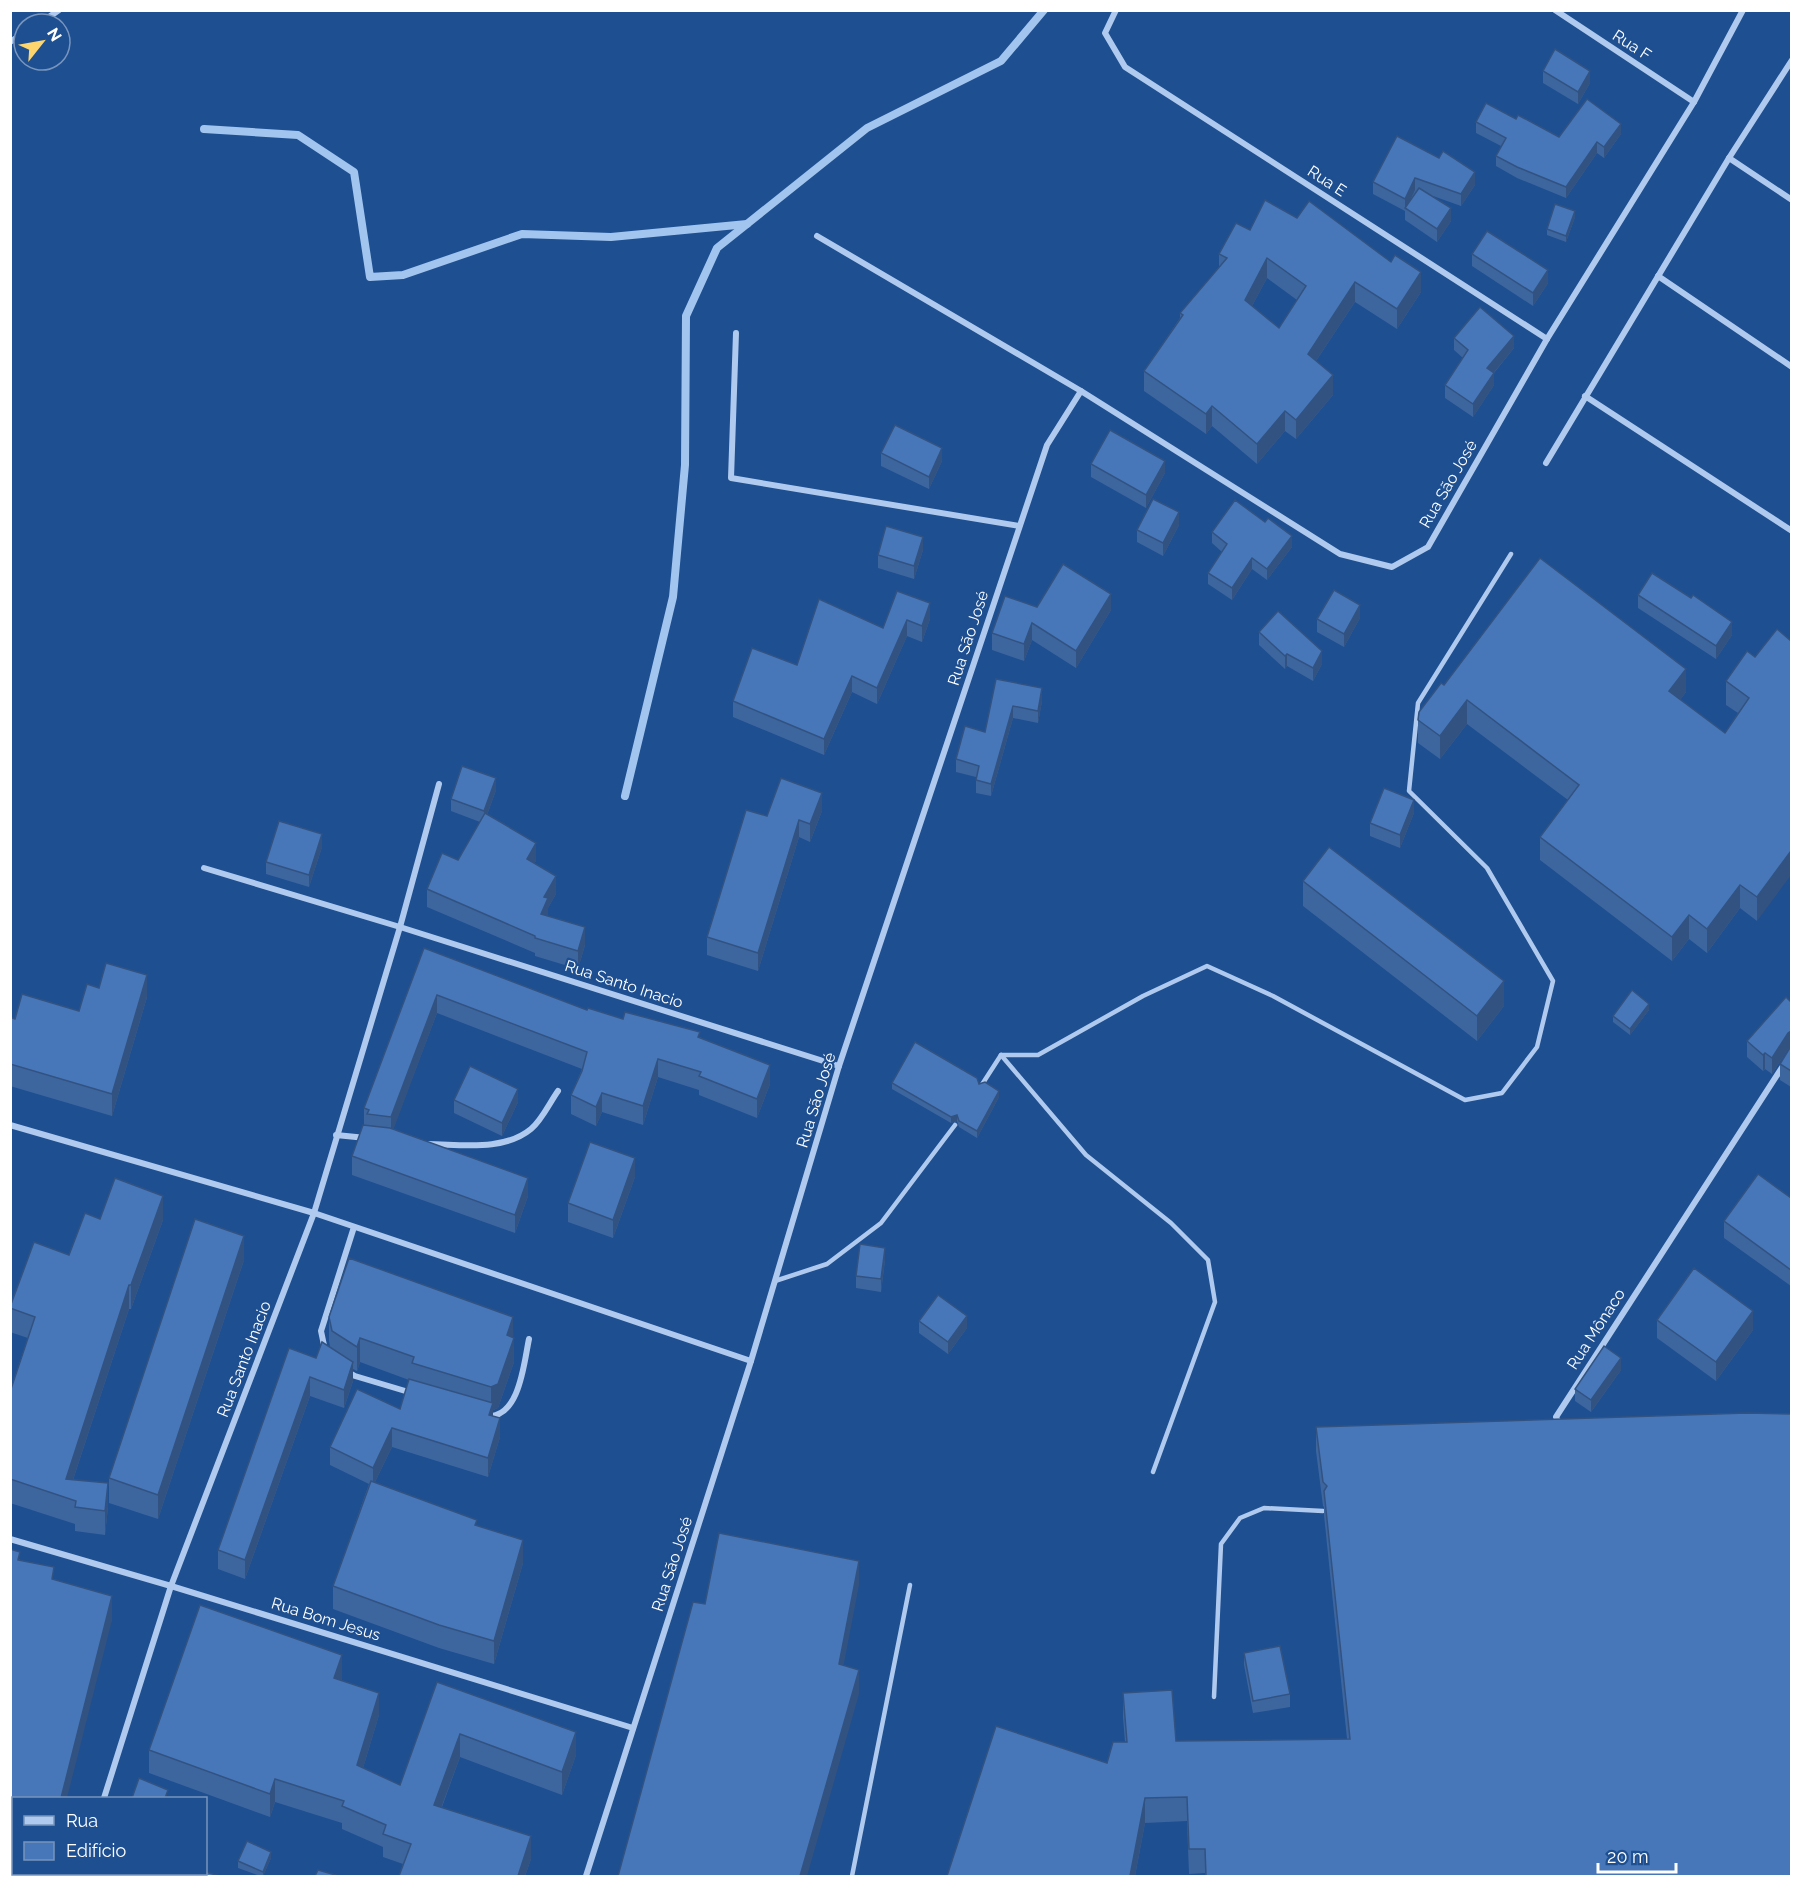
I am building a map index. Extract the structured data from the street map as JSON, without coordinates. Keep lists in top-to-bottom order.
{
  "streets": {
    "street": [
      "Rua F",
      "Rua E",
      "Rua São José",
      "Rua Santo Inacio",
      "Rua Mônaco",
      "Rua Bom Jesus"
    ]
  },
  "crossings": [
    ["Rua F", "Rua São José"],
    ["Rua E", "Rua São José"],
    ["Rua São José", "Rua Santo Inacio"],
    ["Rua São José", "Rua Bom Jesus"],
    ["Rua Santo Inacio", "Rua Bom Jesus"]
  ],
  "legend": ["Rua", "Edifício"],
  "scale_bar": "20 m",
  "north": "top right"
}
